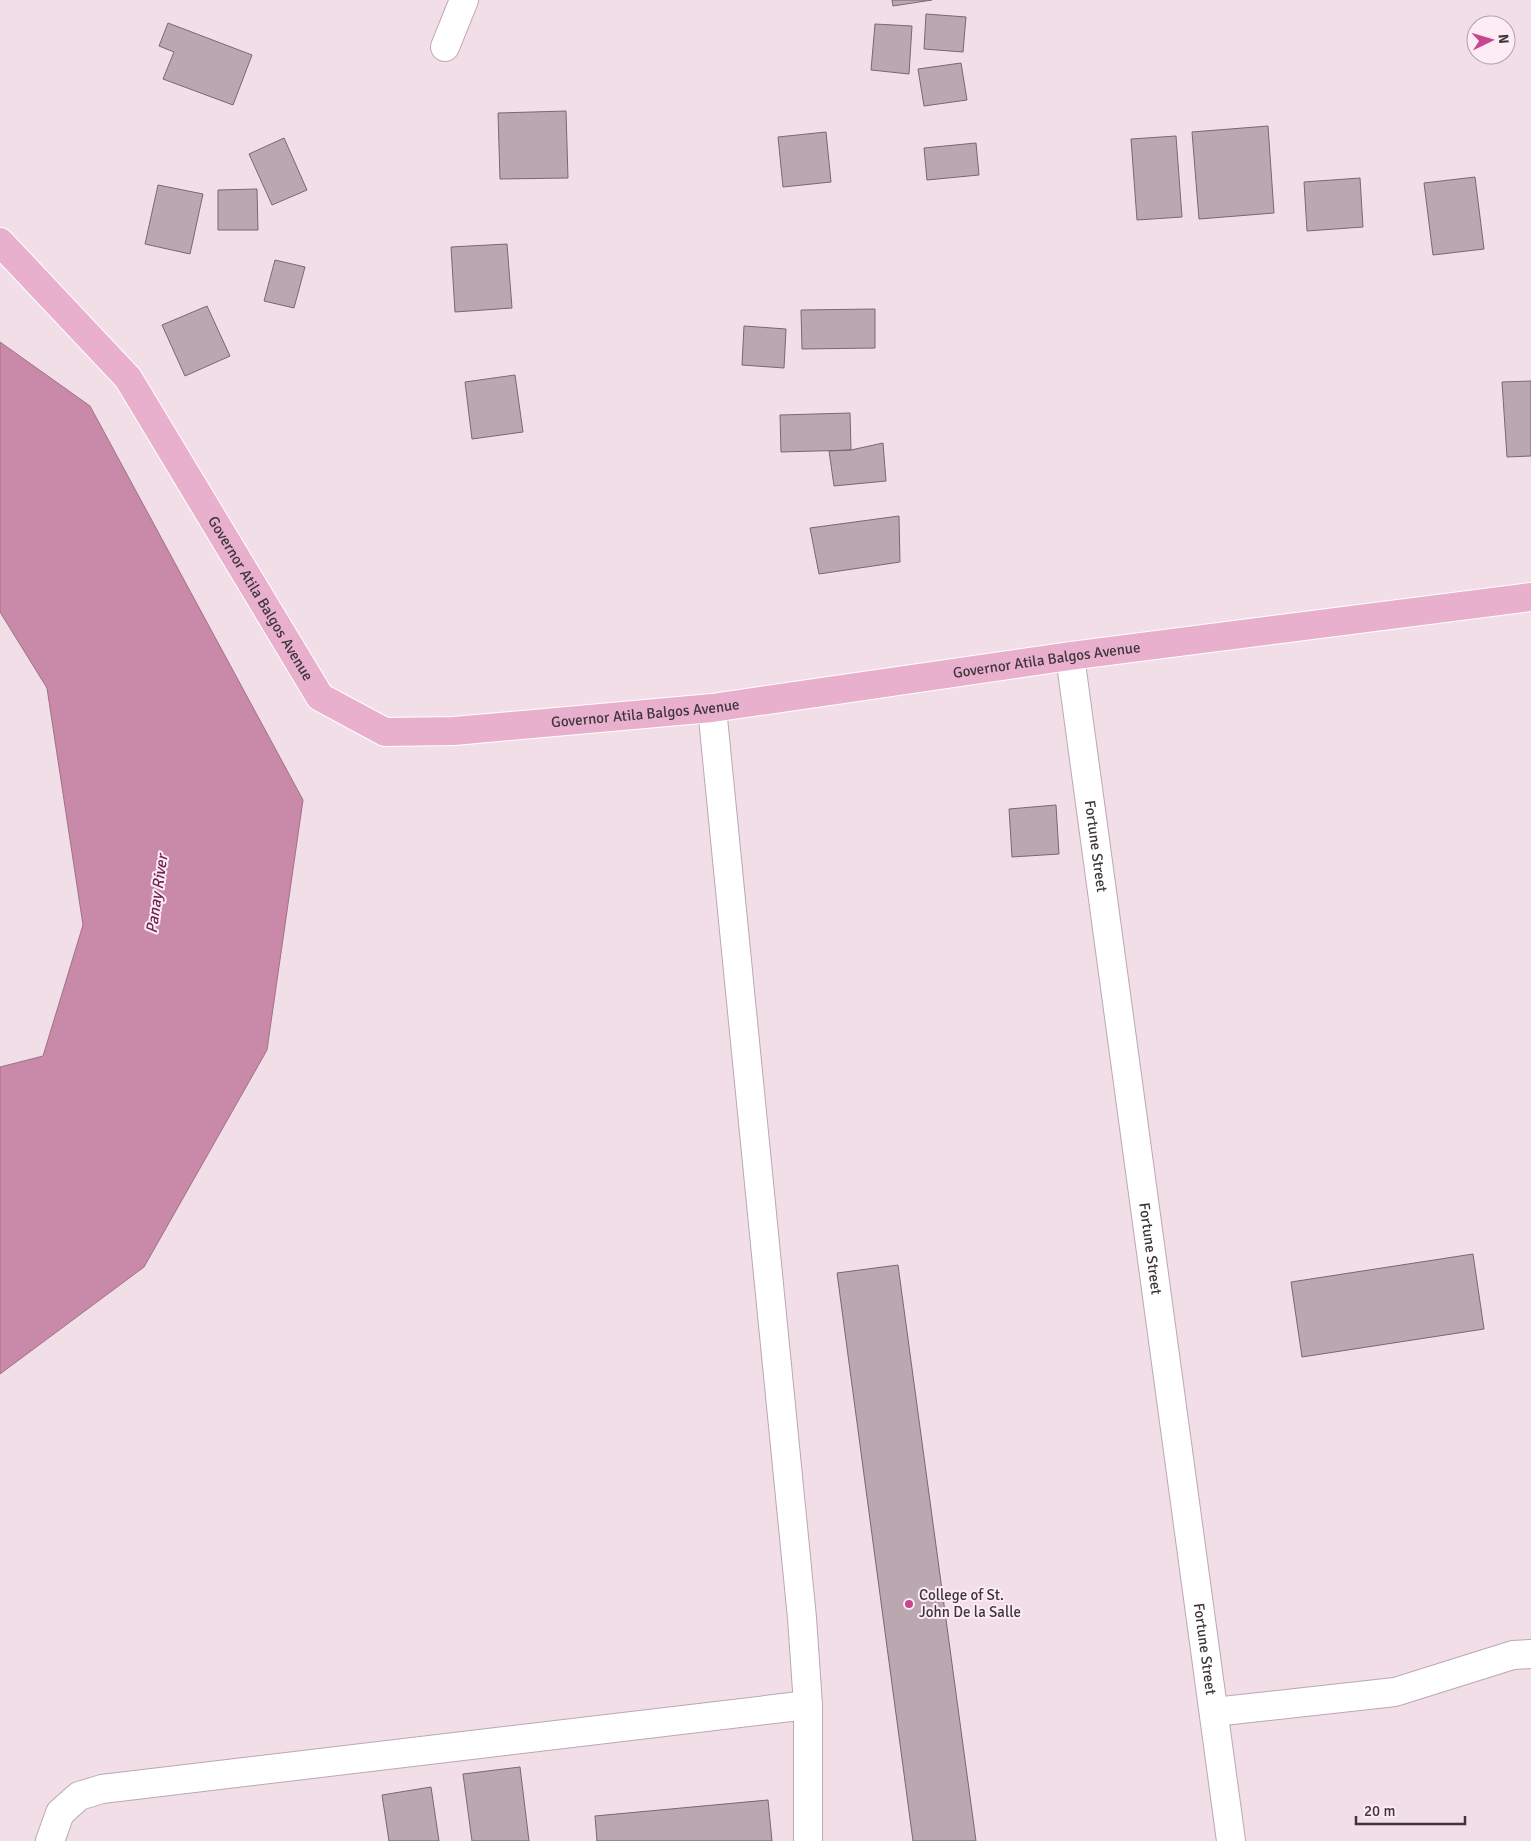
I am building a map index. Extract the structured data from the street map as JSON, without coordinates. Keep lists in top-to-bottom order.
{
  "streets": {
    "main road": ["Governor Atila Balgos Avenue"],
    "street": ["Fortune Street"]
  },
  "crossings": [
    ["Governor Atila Balgos Avenue", "Fortune Street"]
  ],
  "water": ["Panay River"],
  "places": ["College of St. John De la Salle"],
  "scale_bar": "20 m",
  "north": "right"
}
